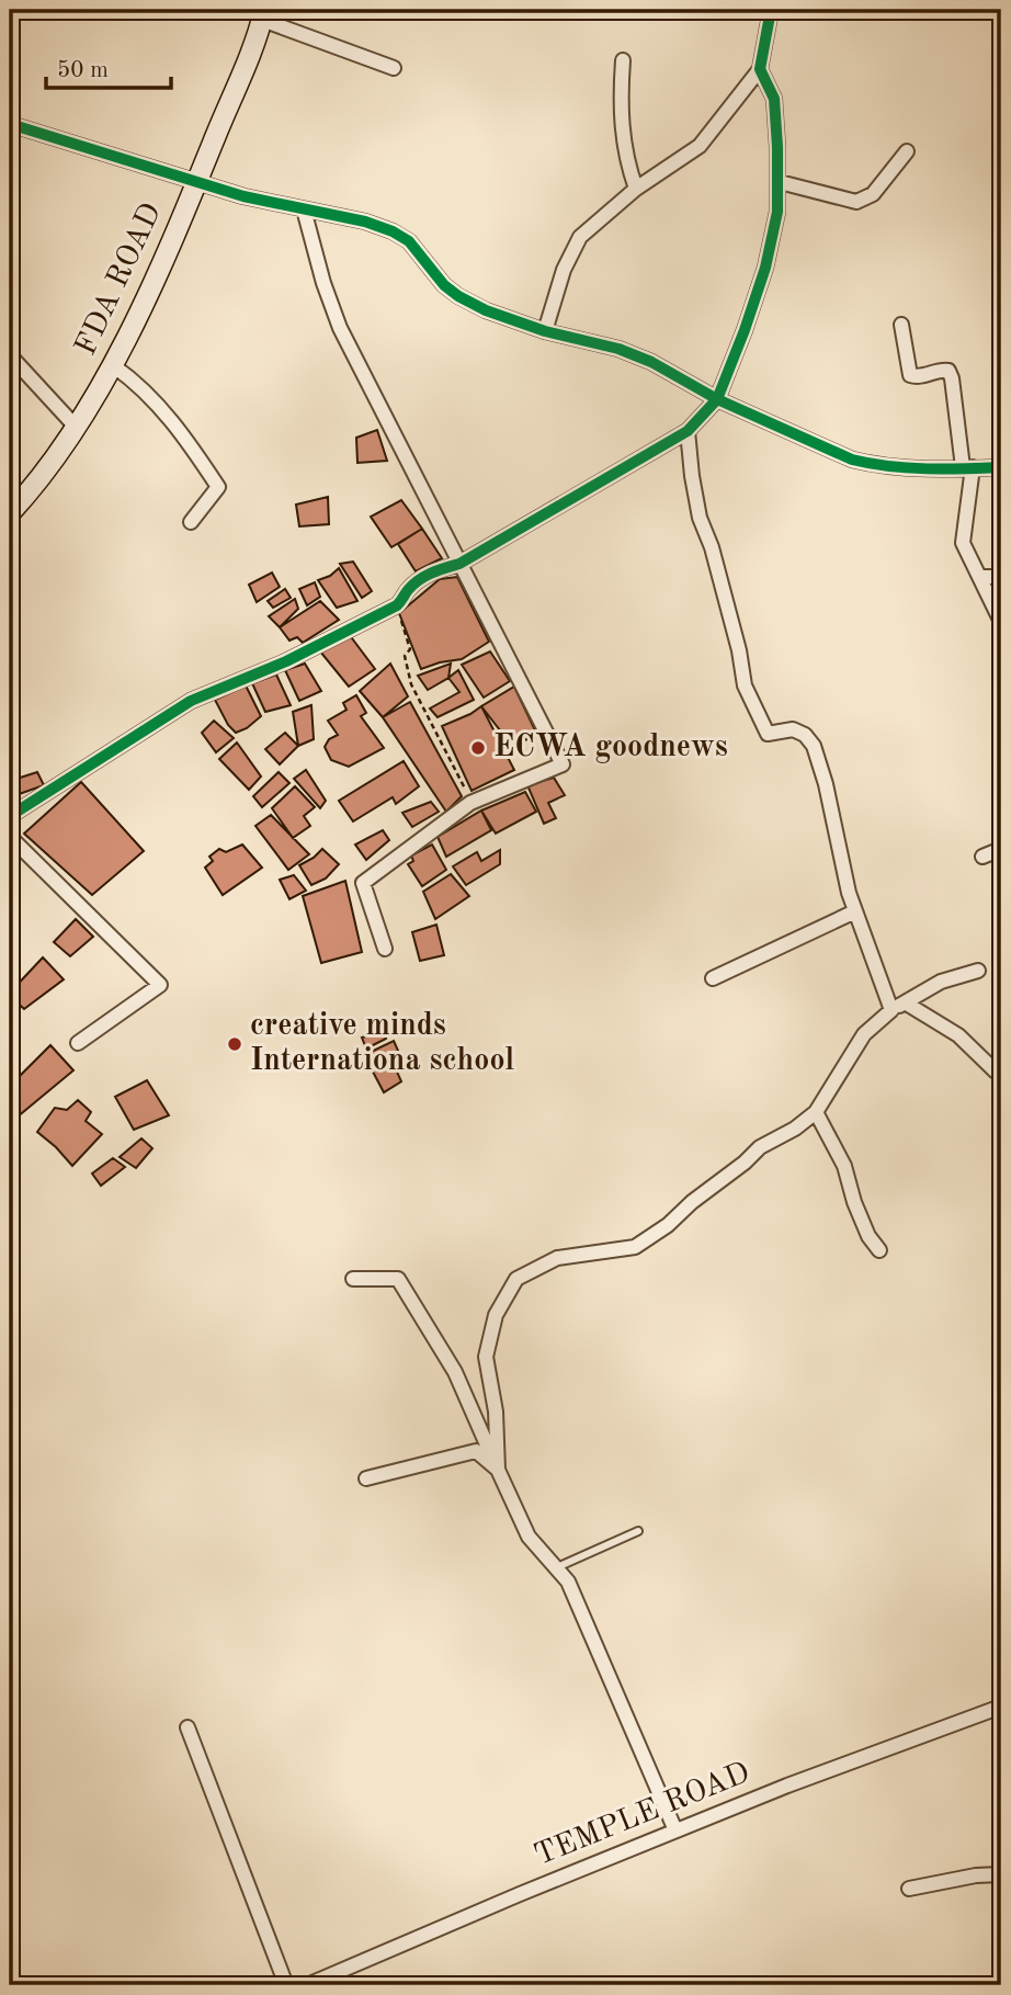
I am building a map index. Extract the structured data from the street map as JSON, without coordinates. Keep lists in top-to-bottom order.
{
  "streets": {
    "street": ["FDA ROAD", "TEMPLE ROAD"]
  },
  "places": ["ECWA goodnews", "creative minds Internationa school"],
  "scale_bar": "50 m"
}
